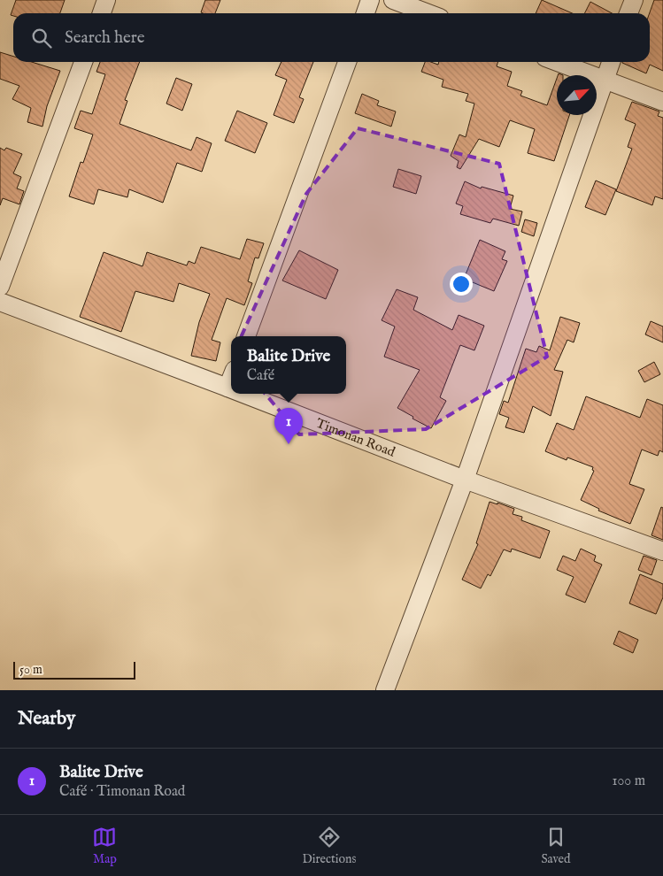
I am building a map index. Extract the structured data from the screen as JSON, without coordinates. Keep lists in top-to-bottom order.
{
  "streets": {
    "street": ["Timonan Road"]
  },
  "scale_bar": "50 m",
  "north": "top right",
  "page": {
    "search": "Search here",
    "popup": ["Balite Drive", "Café"],
    "pins": "1",
    "scale": "50 m",
    "heading": "Nearby",
    "list": [
      {
        "mark": "1",
        "name": "Balite Drive",
        "note": "Café · Timonan Road",
        "value": "100 m"
      }
    ],
    "nav": ["Map", "Directions", "Saved"]
  }
}
